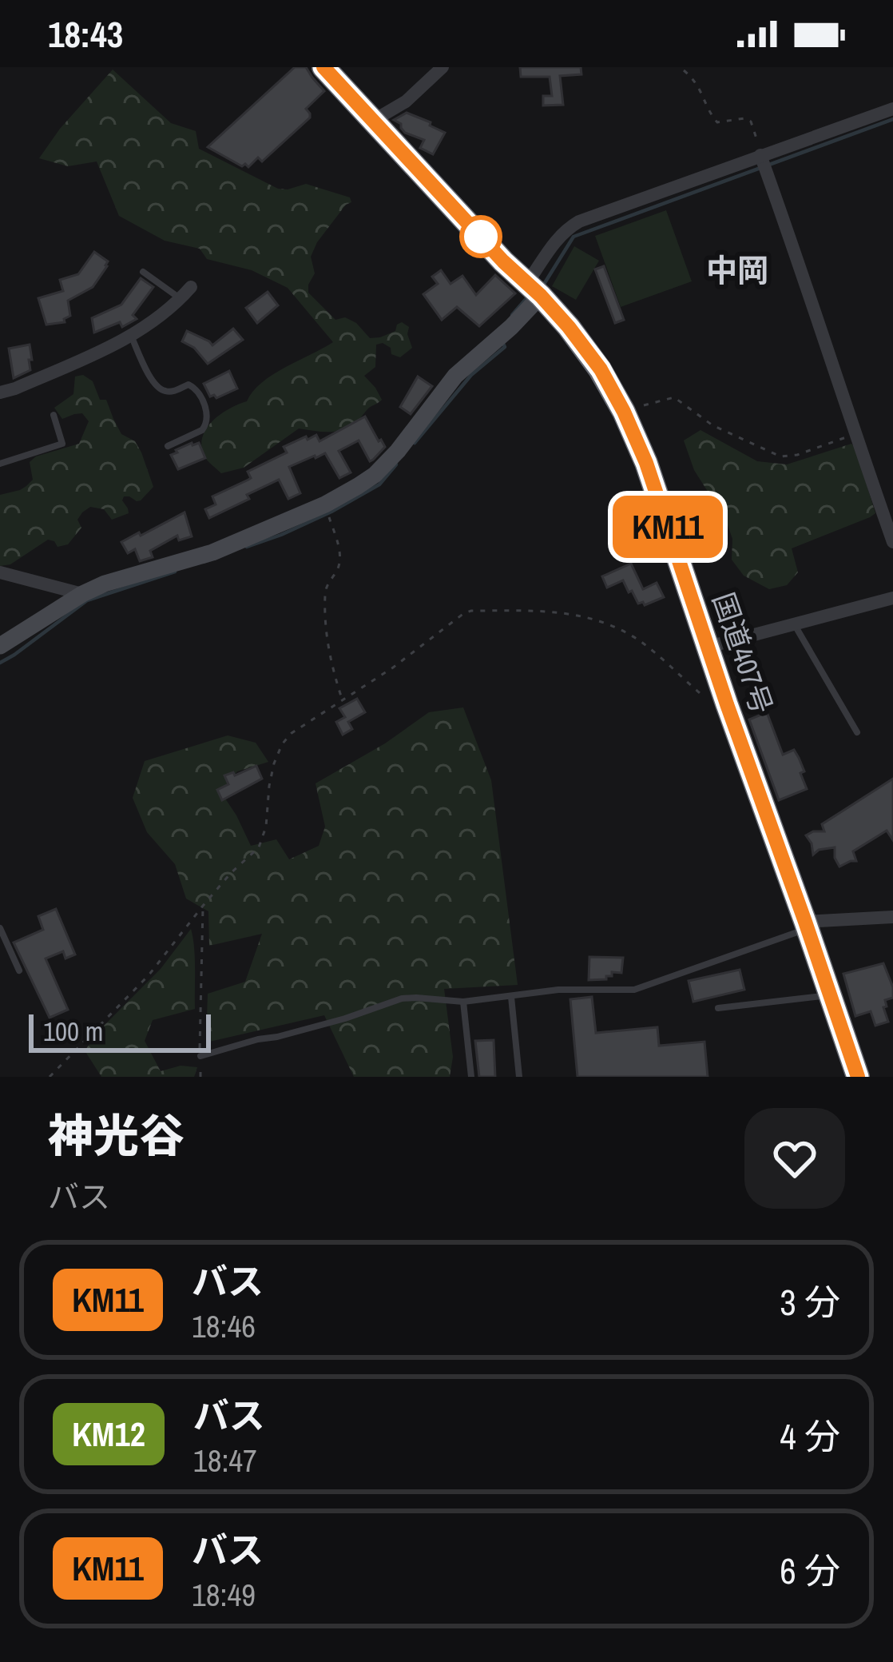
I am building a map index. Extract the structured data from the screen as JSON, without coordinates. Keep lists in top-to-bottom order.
{
  "streets": {
    "highway": ["国道407号"]
  },
  "districts": ["中岡"],
  "lines": ["bus line KM11"],
  "scale_bar": "100 m",
  "page": {
    "status": "18:43",
    "on_map": "KM11",
    "scale": "100 m",
    "heading": ["神光谷", "バス"],
    "list": [
      {
        "mark": "KM11",
        "name": "バス",
        "note": "18:46",
        "value": "3 分"
      },
      {
        "mark": "KM12",
        "name": "バス",
        "note": "18:47",
        "value": "4 分"
      },
      {
        "mark": "KM11",
        "name": "バス",
        "note": "18:49",
        "value": "6 分"
      }
    ]
  }
}
